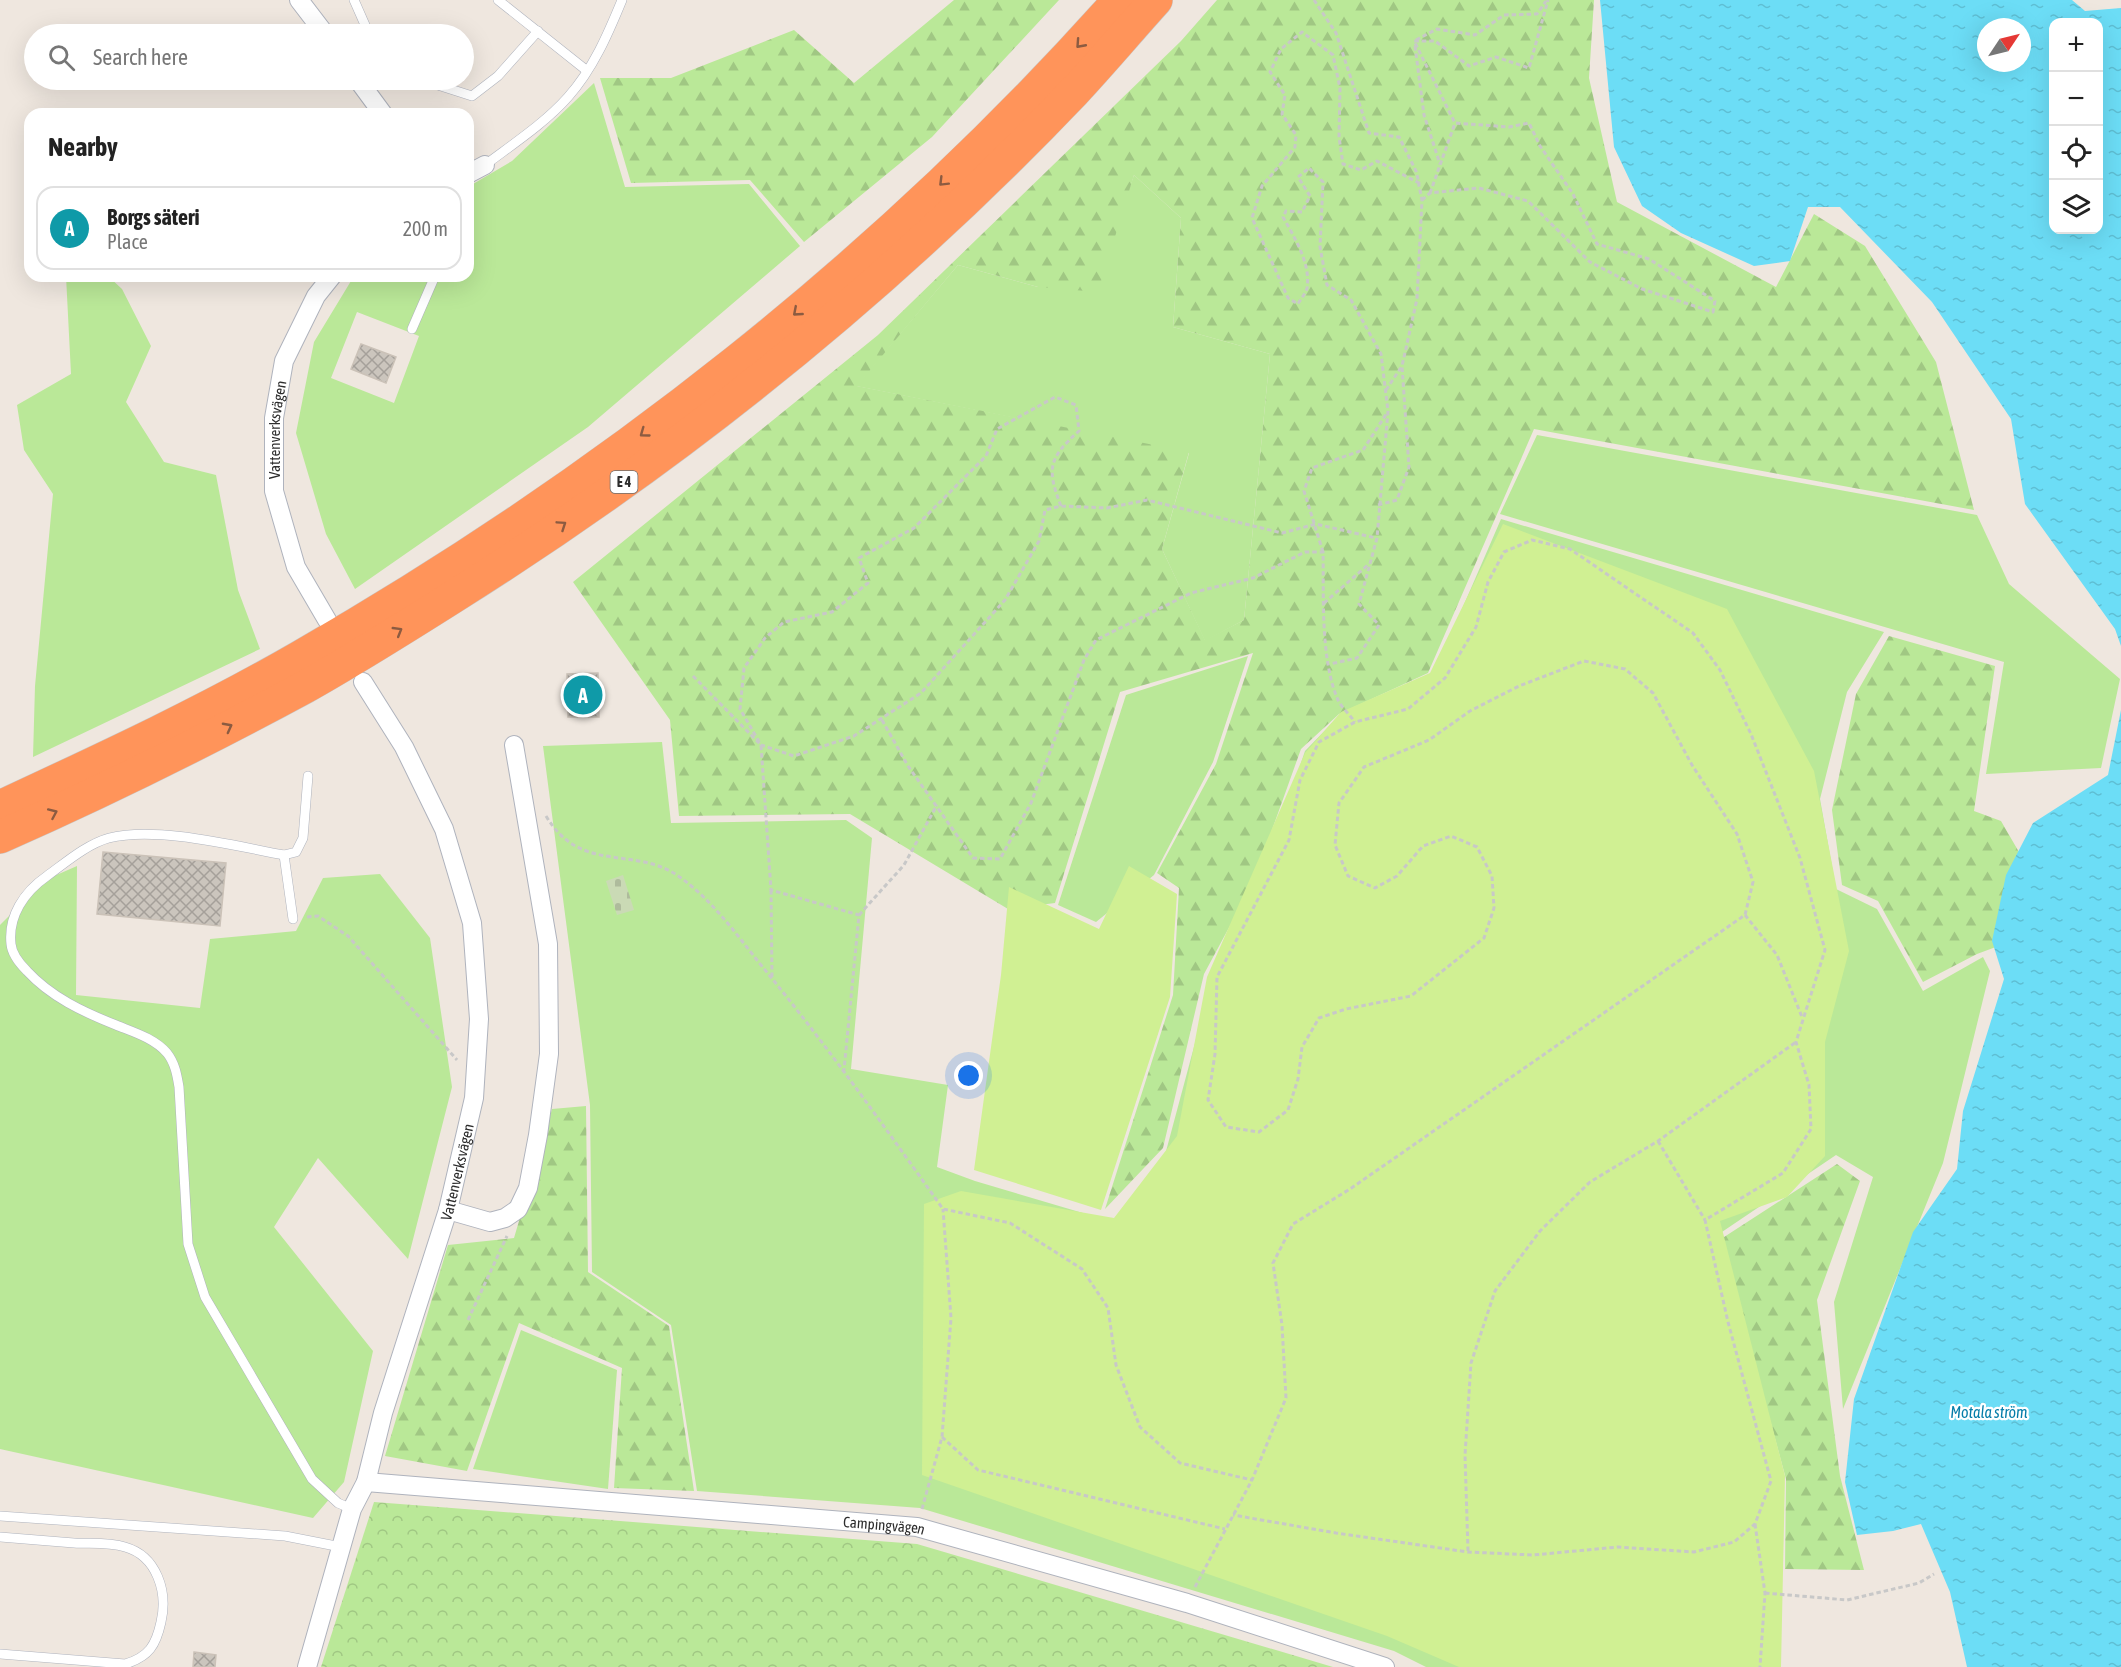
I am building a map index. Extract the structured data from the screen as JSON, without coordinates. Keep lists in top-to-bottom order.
{
  "streets": {
    "highway": ["E 4"],
    "street": ["Vattenverksvägen", "Campingvägen"]
  },
  "crossings": [
    ["Vattenverksvägen", "Campingvägen"]
  ],
  "water": ["Motala ström"],
  "north": "top right",
  "page": {
    "map_buttons": ["+", "−"],
    "search": "Search here",
    "heading": "Nearby",
    "list": [
      {
        "mark": "A",
        "name": "Borgs säteri",
        "note": "Place",
        "value": "200 m"
      }
    ],
    "pins": "A"
  }
}
